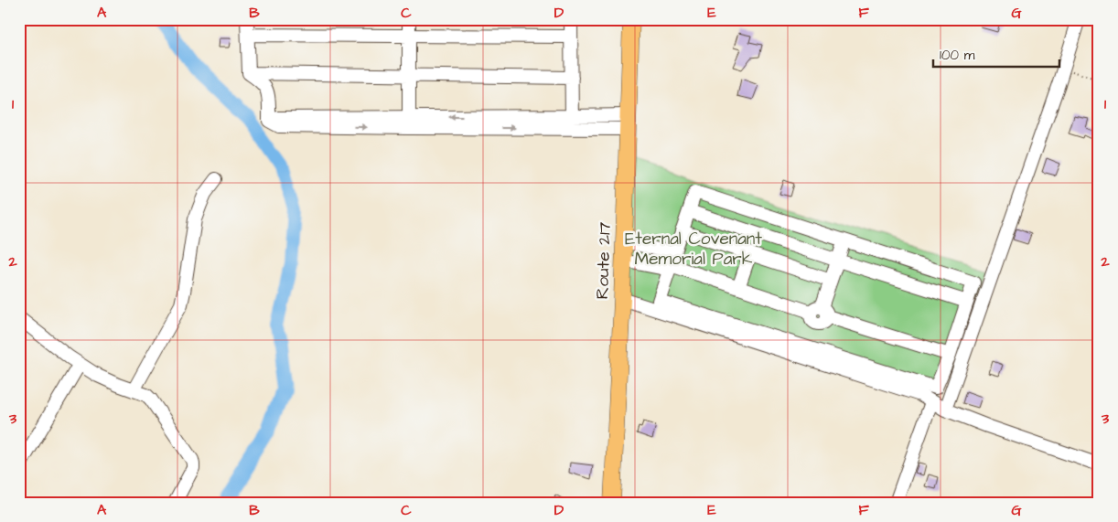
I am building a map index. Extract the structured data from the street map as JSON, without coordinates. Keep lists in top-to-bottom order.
{
  "streets": {
    "main road": ["Route 217"]
  },
  "parks": ["Eternal Covenant Memorial Park"],
  "scale_bar": "100 m",
  "grid": {
    "columns": [
      "A",
      "B",
      "C",
      "D",
      "E",
      "F",
      "G"
    ],
    "rows": ["1", "2", "3"]
  }
}
